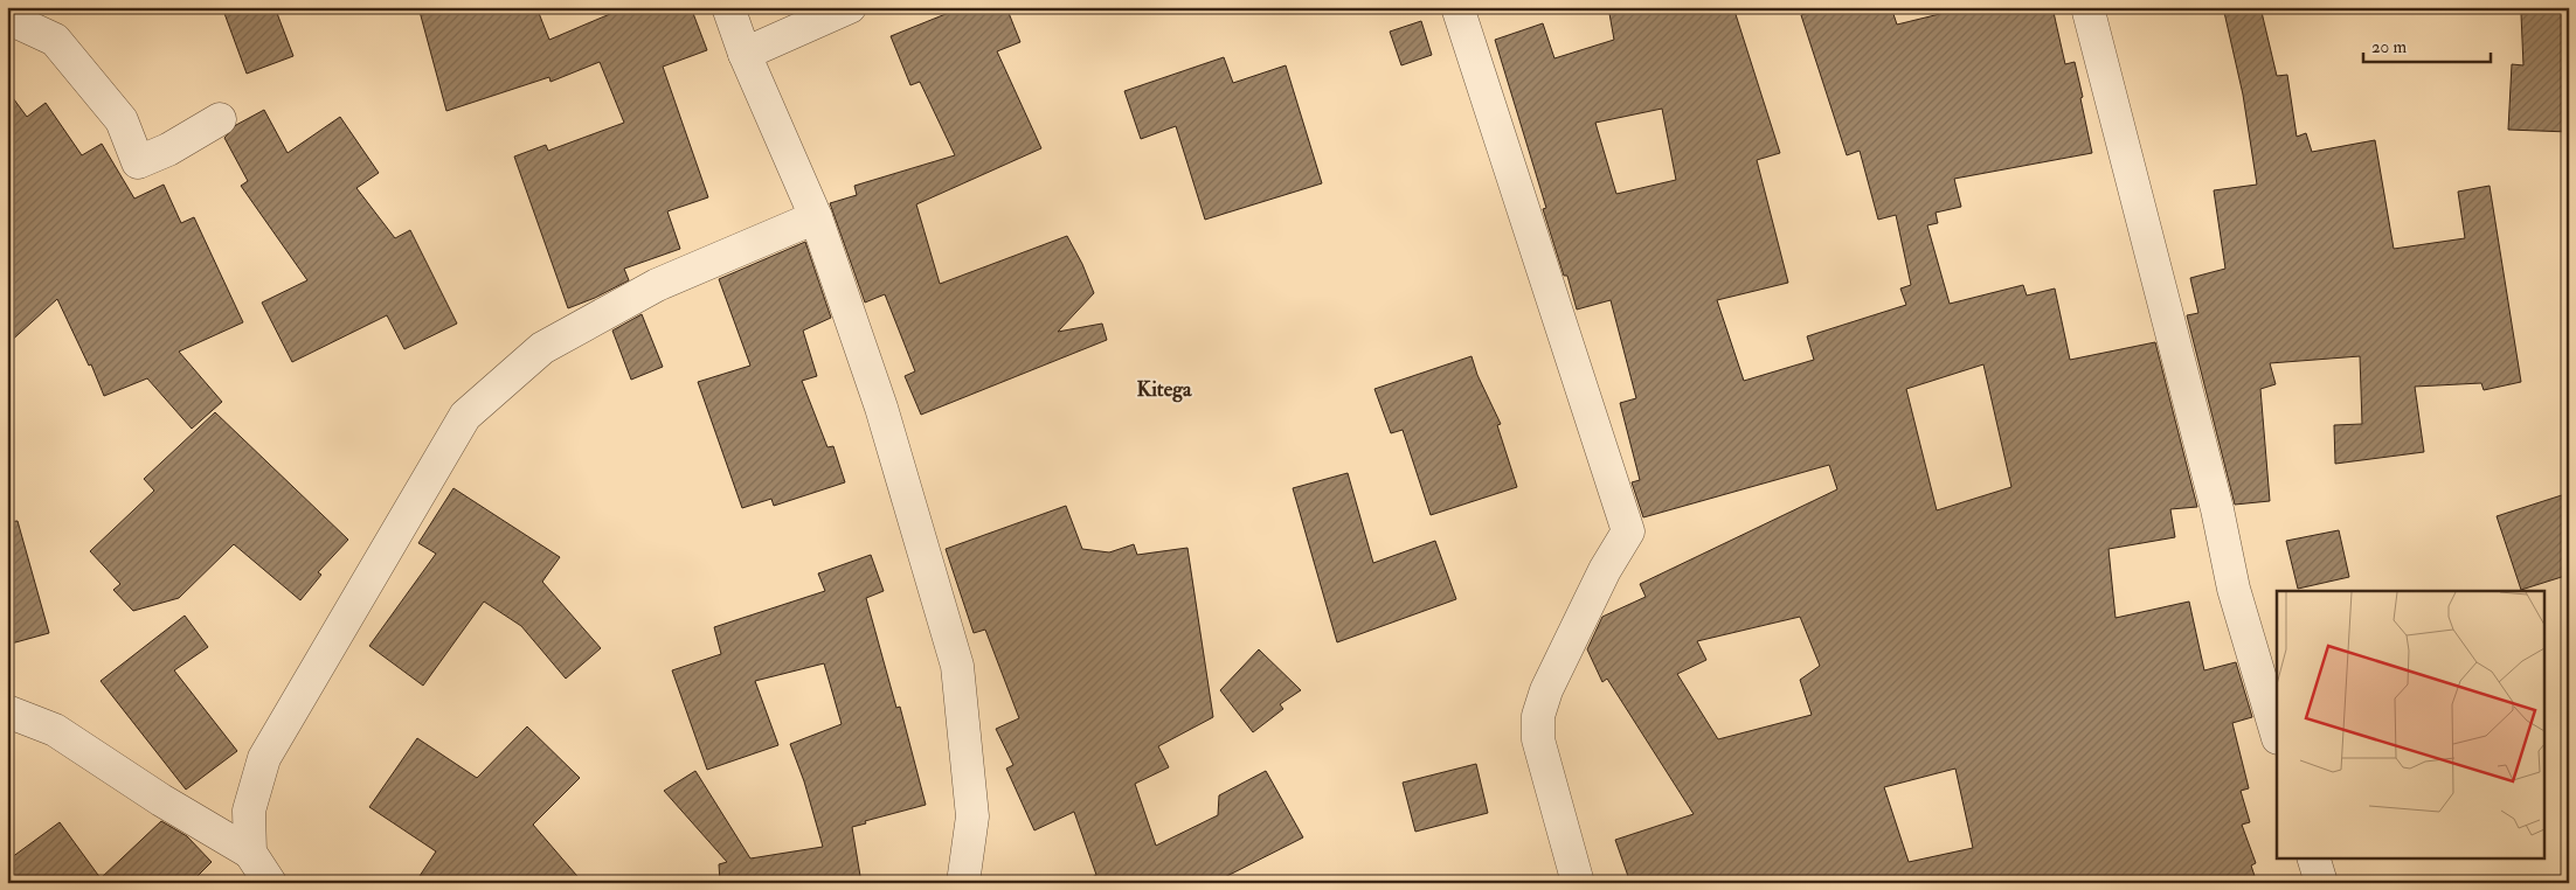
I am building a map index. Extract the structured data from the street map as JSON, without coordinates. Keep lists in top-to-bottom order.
{
  "districts": ["Kitega"],
  "scale_bar": "20 m"
}
